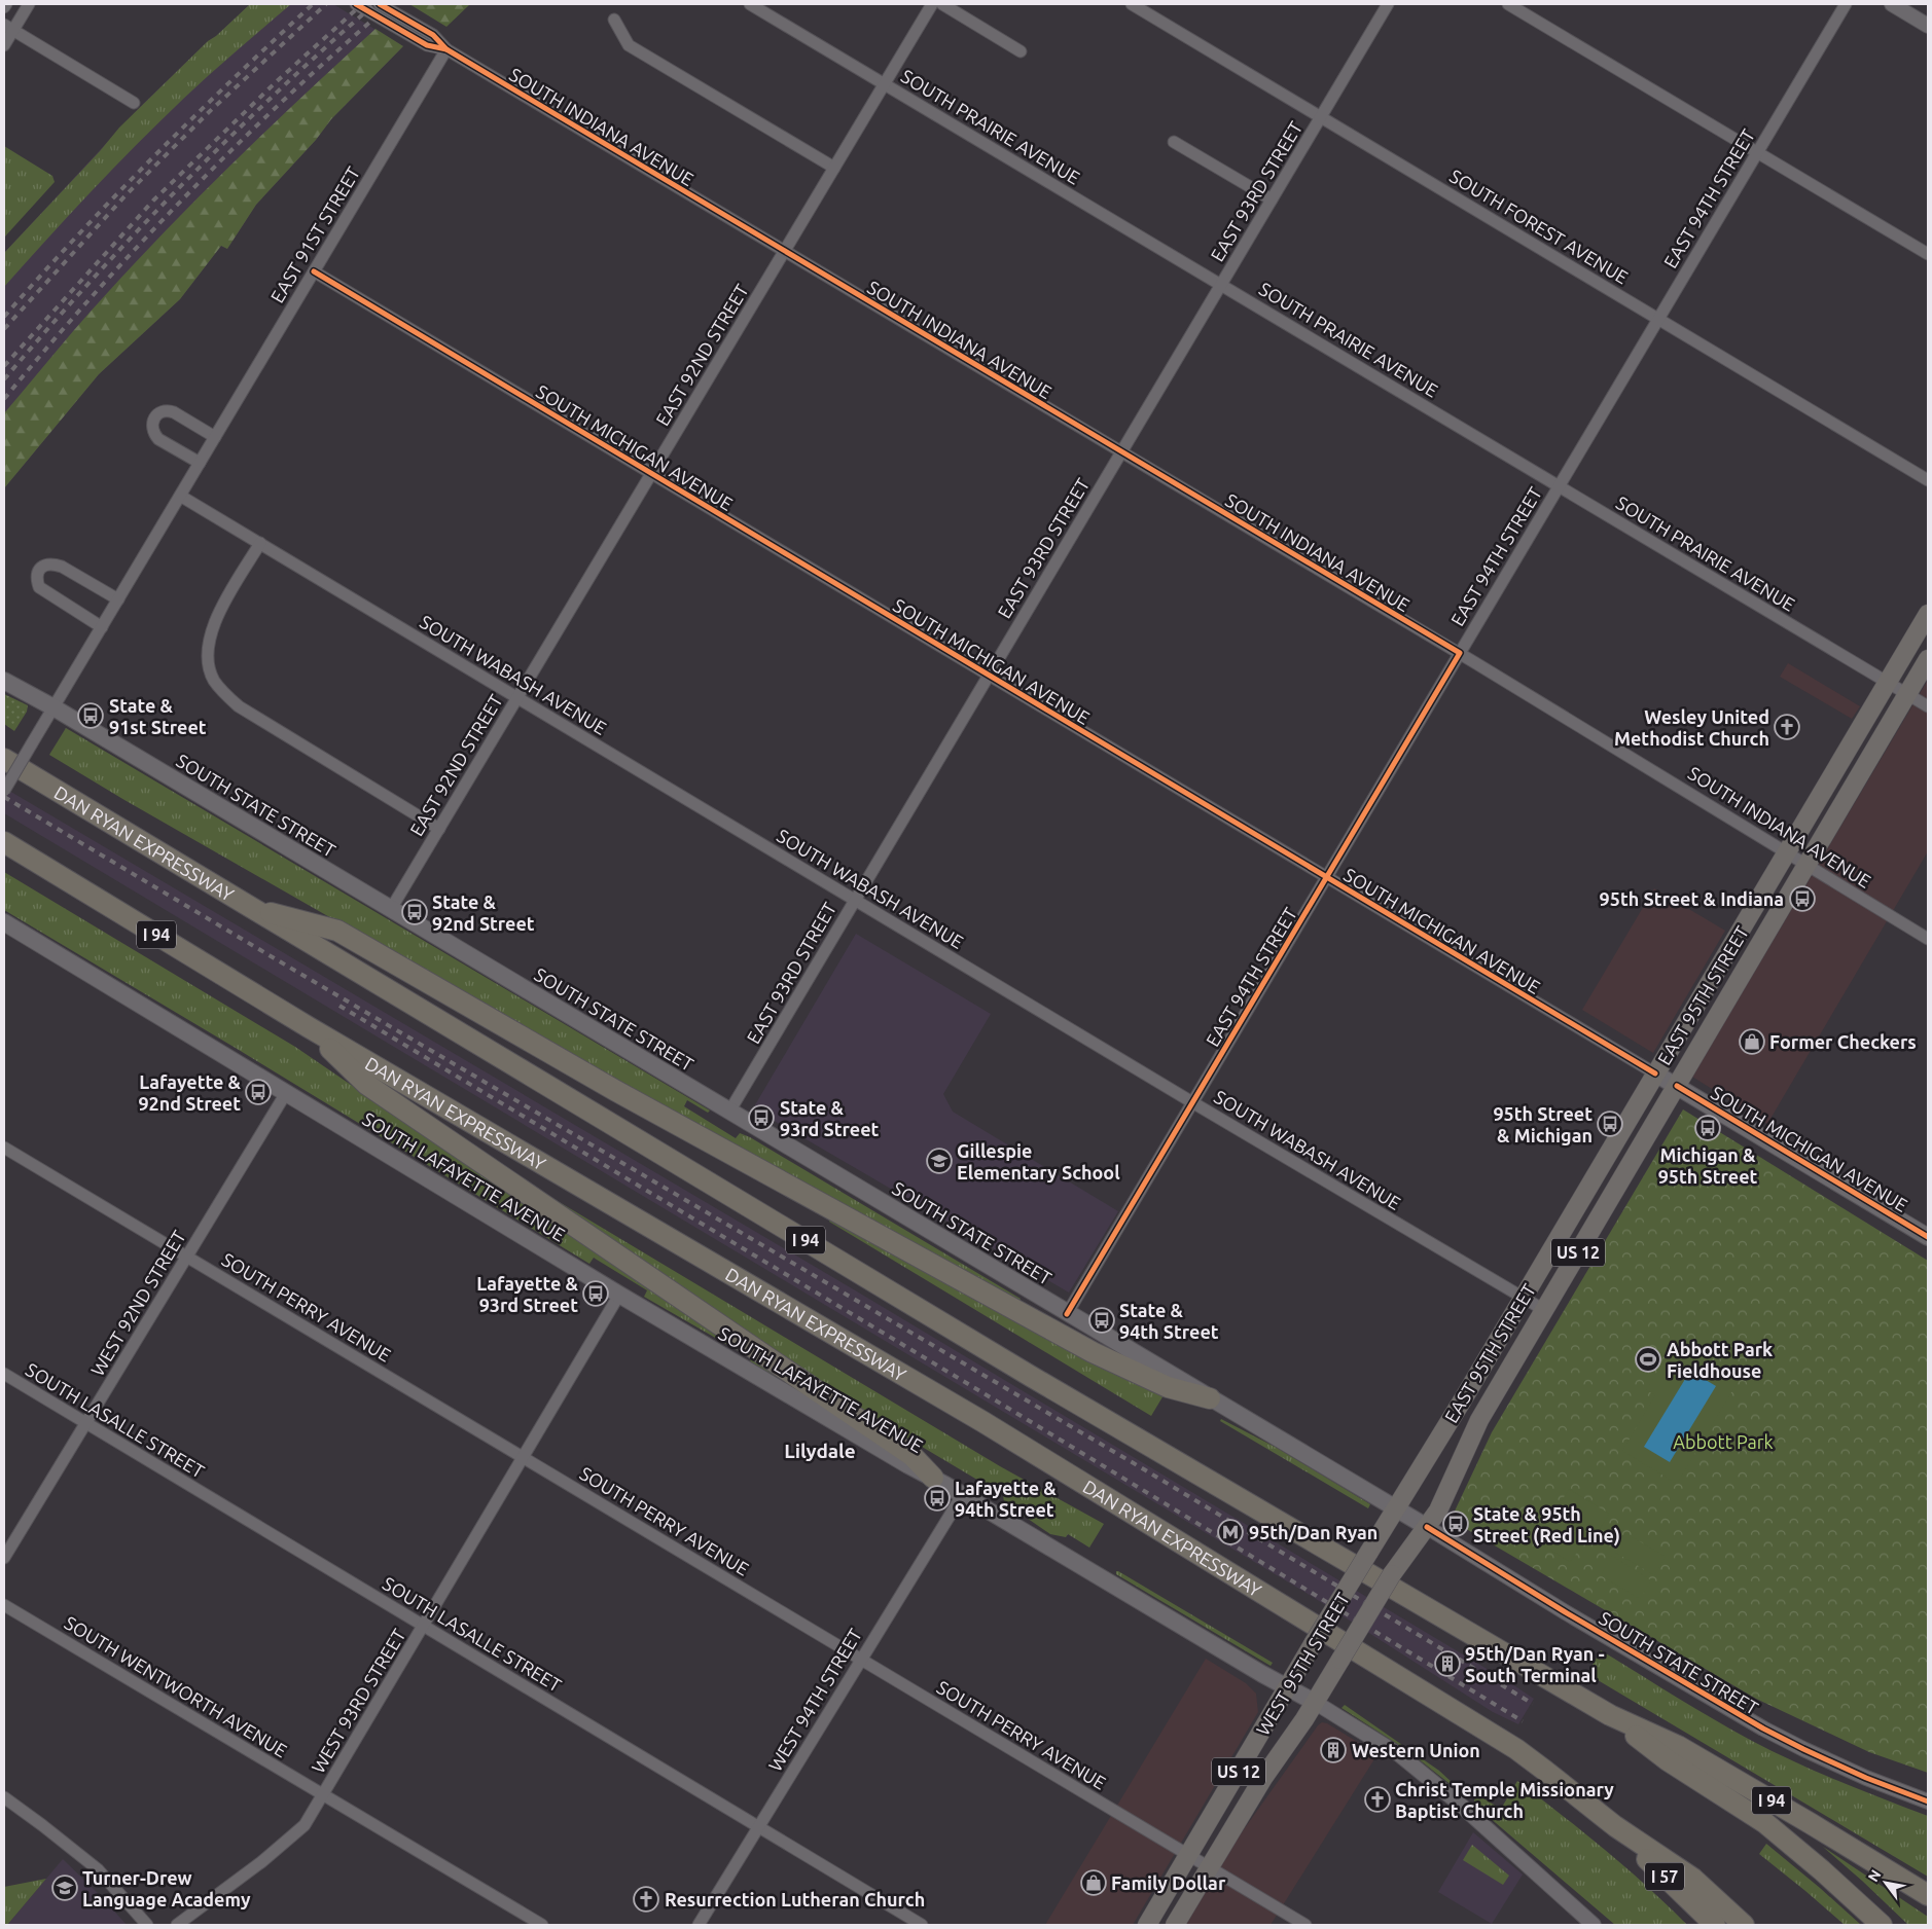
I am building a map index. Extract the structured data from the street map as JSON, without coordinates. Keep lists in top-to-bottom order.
{
  "streets": {
    "highway": ["DAN RYAN EXPRESSWAY", "I 94", "I 57"],
    "main road": [
      "SOUTH MICHIGAN AVENUE",
      "SOUTH STATE STREET",
      "EAST 95TH STREET",
      "SOUTH LAFAYETTE AVENUE",
      "US 12",
      "WEST 95TH STREET"
    ],
    "street": [
      "SOUTH INDIANA AVENUE",
      "SOUTH PRAIRIE AVENUE",
      "EAST 93RD STREET",
      "EAST 94TH STREET",
      "SOUTH FOREST AVENUE",
      "EAST 91ST STREET",
      "EAST 92ND STREET",
      "SOUTH WABASH AVENUE",
      "WEST 92ND STREET",
      "SOUTH PERRY AVENUE",
      "SOUTH LASALLE STREET",
      "SOUTH WENTWORTH AVENUE",
      "WEST 94TH STREET",
      "WEST 93RD STREET"
    ]
  },
  "crossings": [
    ["SOUTH INDIANA AVENUE", "EAST 93RD STREET"],
    ["SOUTH INDIANA AVENUE", "EAST 94TH STREET"],
    ["SOUTH INDIANA AVENUE", "EAST 91ST STREET"],
    ["SOUTH INDIANA AVENUE", "EAST 92ND STREET"],
    ["SOUTH INDIANA AVENUE", "EAST 95TH STREET"],
    ["SOUTH PRAIRIE AVENUE", "EAST 93RD STREET"],
    ["SOUTH PRAIRIE AVENUE", "EAST 94TH STREET"],
    ["SOUTH PRAIRIE AVENUE", "EAST 92ND STREET"],
    ["SOUTH PRAIRIE AVENUE", "EAST 95TH STREET"],
    ["EAST 93RD STREET", "SOUTH FOREST AVENUE"],
    ["EAST 93RD STREET", "SOUTH MICHIGAN AVENUE"],
    ["EAST 93RD STREET", "SOUTH WABASH AVENUE"],
    ["EAST 93RD STREET", "SOUTH STATE STREET"],
    ["EAST 94TH STREET", "SOUTH FOREST AVENUE"],
    ["EAST 94TH STREET", "SOUTH MICHIGAN AVENUE"],
    ["EAST 94TH STREET", "SOUTH WABASH AVENUE"],
    ["EAST 94TH STREET", "SOUTH STATE STREET"],
    ["EAST 91ST STREET", "SOUTH MICHIGAN AVENUE"],
    ["EAST 91ST STREET", "SOUTH WABASH AVENUE"],
    ["EAST 91ST STREET", "SOUTH STATE STREET"],
    ["EAST 92ND STREET", "SOUTH MICHIGAN AVENUE"],
    ["EAST 92ND STREET", "SOUTH WABASH AVENUE"],
    ["EAST 92ND STREET", "SOUTH STATE STREET"],
    ["SOUTH MICHIGAN AVENUE", "EAST 95TH STREET"],
    ["SOUTH WABASH AVENUE", "EAST 95TH STREET"],
    ["SOUTH STATE STREET", "EAST 95TH STREET"],
    ["SOUTH STATE STREET", "WEST 95TH STREET"],
    ["DAN RYAN EXPRESSWAY", "I 94"],
    ["DAN RYAN EXPRESSWAY", "I 57"],
    ["I 94", "I 57"],
    ["EAST 95TH STREET", "WEST 95TH STREET"],
    ["SOUTH LAFAYETTE AVENUE", "WEST 92ND STREET"],
    ["SOUTH LAFAYETTE AVENUE", "WEST 95TH STREET"],
    ["SOUTH LAFAYETTE AVENUE", "WEST 94TH STREET"],
    ["SOUTH LAFAYETTE AVENUE", "WEST 93RD STREET"],
    ["WEST 92ND STREET", "SOUTH PERRY AVENUE"],
    ["WEST 92ND STREET", "SOUTH LASALLE STREET"],
    ["SOUTH PERRY AVENUE", "WEST 95TH STREET"],
    ["SOUTH PERRY AVENUE", "WEST 94TH STREET"],
    ["SOUTH PERRY AVENUE", "WEST 93RD STREET"],
    ["SOUTH LASALLE STREET", "WEST 94TH STREET"],
    ["SOUTH LASALLE STREET", "WEST 93RD STREET"],
    ["SOUTH WENTWORTH AVENUE", "WEST 93RD STREET"]
  ],
  "districts": ["Lilydale"],
  "parks": ["Abbott Park"],
  "places": {
    "bus stop": [
      "State & 91st Street",
      "95th Street & Indiana",
      "State & 92nd Street",
      "Lafayette & 92nd Street",
      "State & 93rd Street",
      "95th Street & Michigan",
      "Michigan & 95th Street",
      "Lafayette & 93rd Street",
      "State & 94th Street",
      "Lafayette & 94th Street",
      "State & 95th Street (Red Line)"
    ],
    "church": ["Wesley United Methodist Church", "Christ Temple Missionary Baptist Church", "Resurrection Lutheran Church"],
    "shop": ["Former Checkers", "Family Dollar"],
    "school or university": ["Gillespie Elementary School", "Turner-Drew Language Academy"],
    "sports": ["Abbott Park Fieldhouse"],
    "metro station": ["95th/Dan Ryan"],
    "building": ["95th/Dan Ryan - South Terminal", "Western Union"]
  },
  "north": "top left"
}
